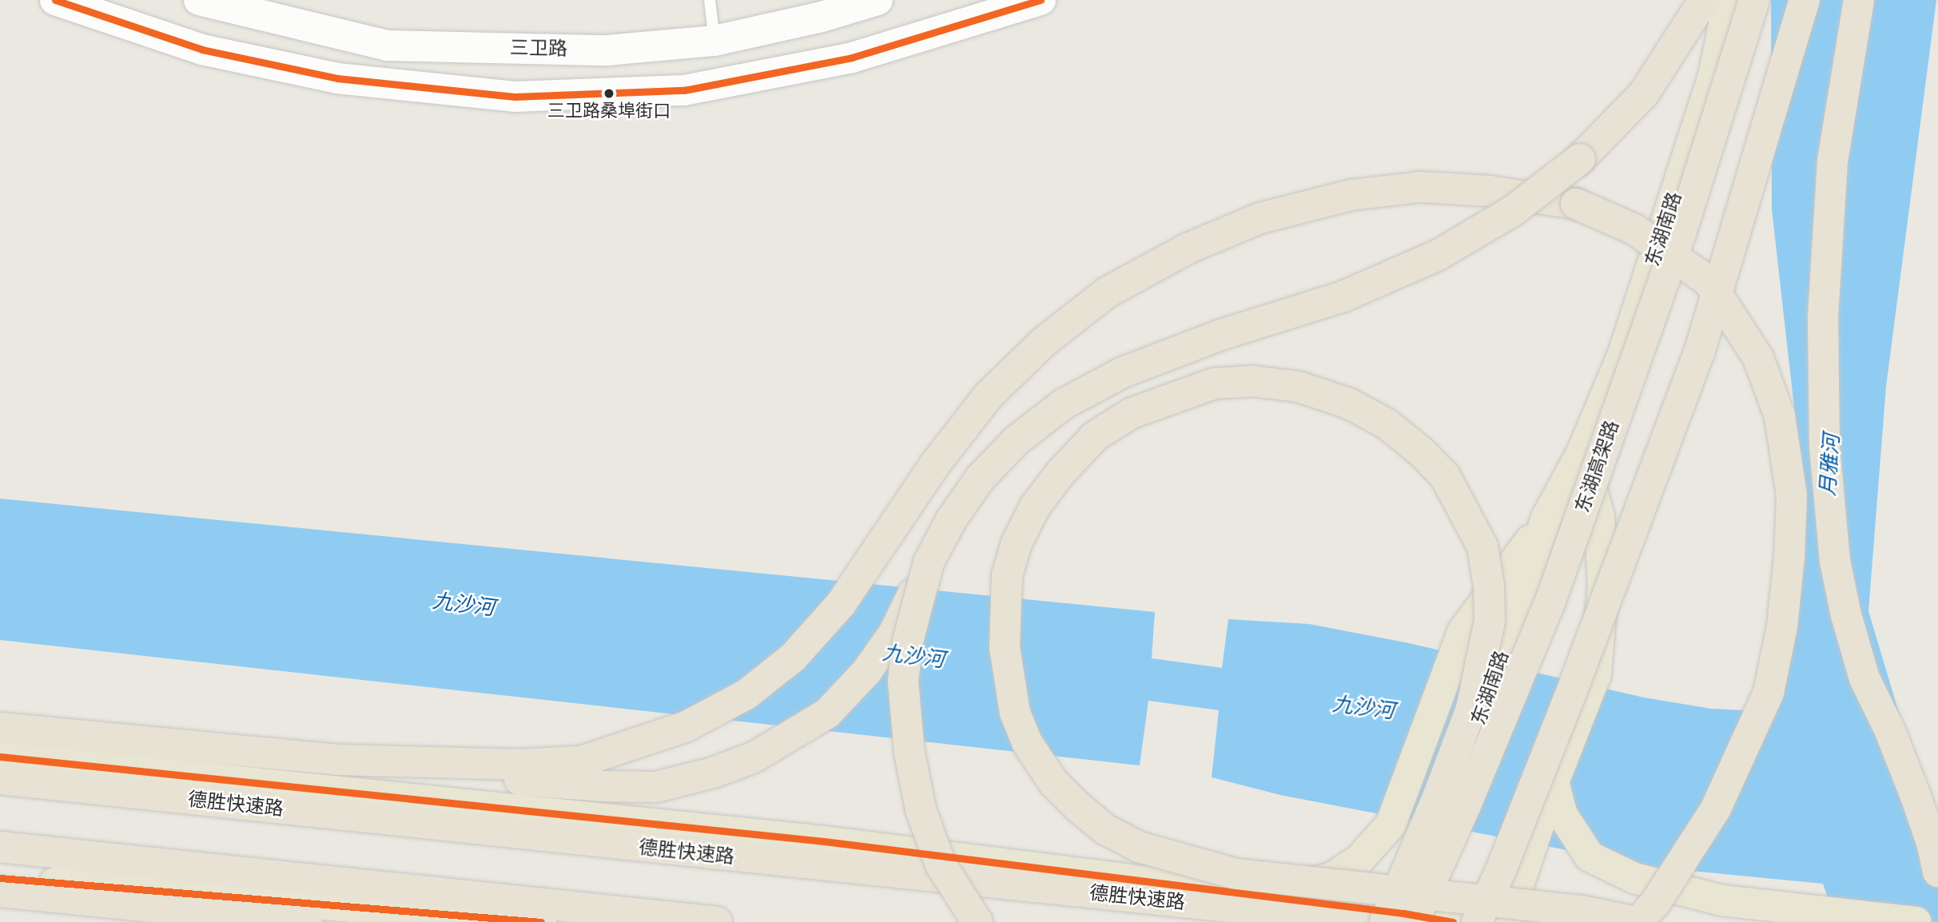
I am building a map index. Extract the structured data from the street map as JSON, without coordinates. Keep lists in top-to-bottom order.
{
  "streets": {
    "highway": ["东湖高架路", "德胜快速路"],
    "main road": ["三卫路", "东湖南路"]
  },
  "crossings": [
    ["东湖南路", "东湖高架路"]
  ],
  "water": ["月雅河", "九沙河"],
  "places": ["三卫路桑埠街口"]
}
